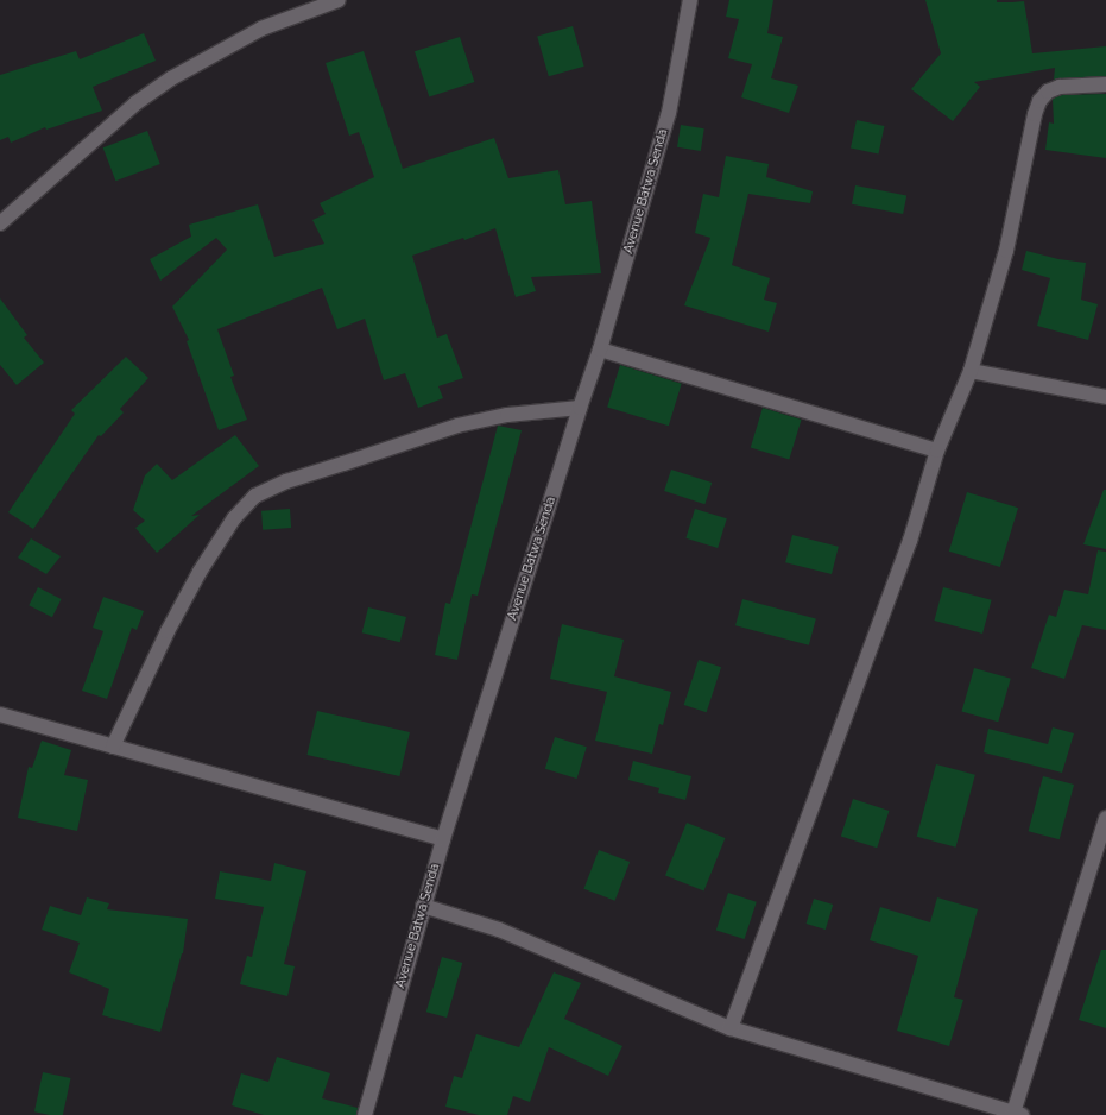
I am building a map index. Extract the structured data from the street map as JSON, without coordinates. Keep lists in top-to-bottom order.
{
  "streets": {
    "street": ["Avenue Batwa Senda"]
  }
}
